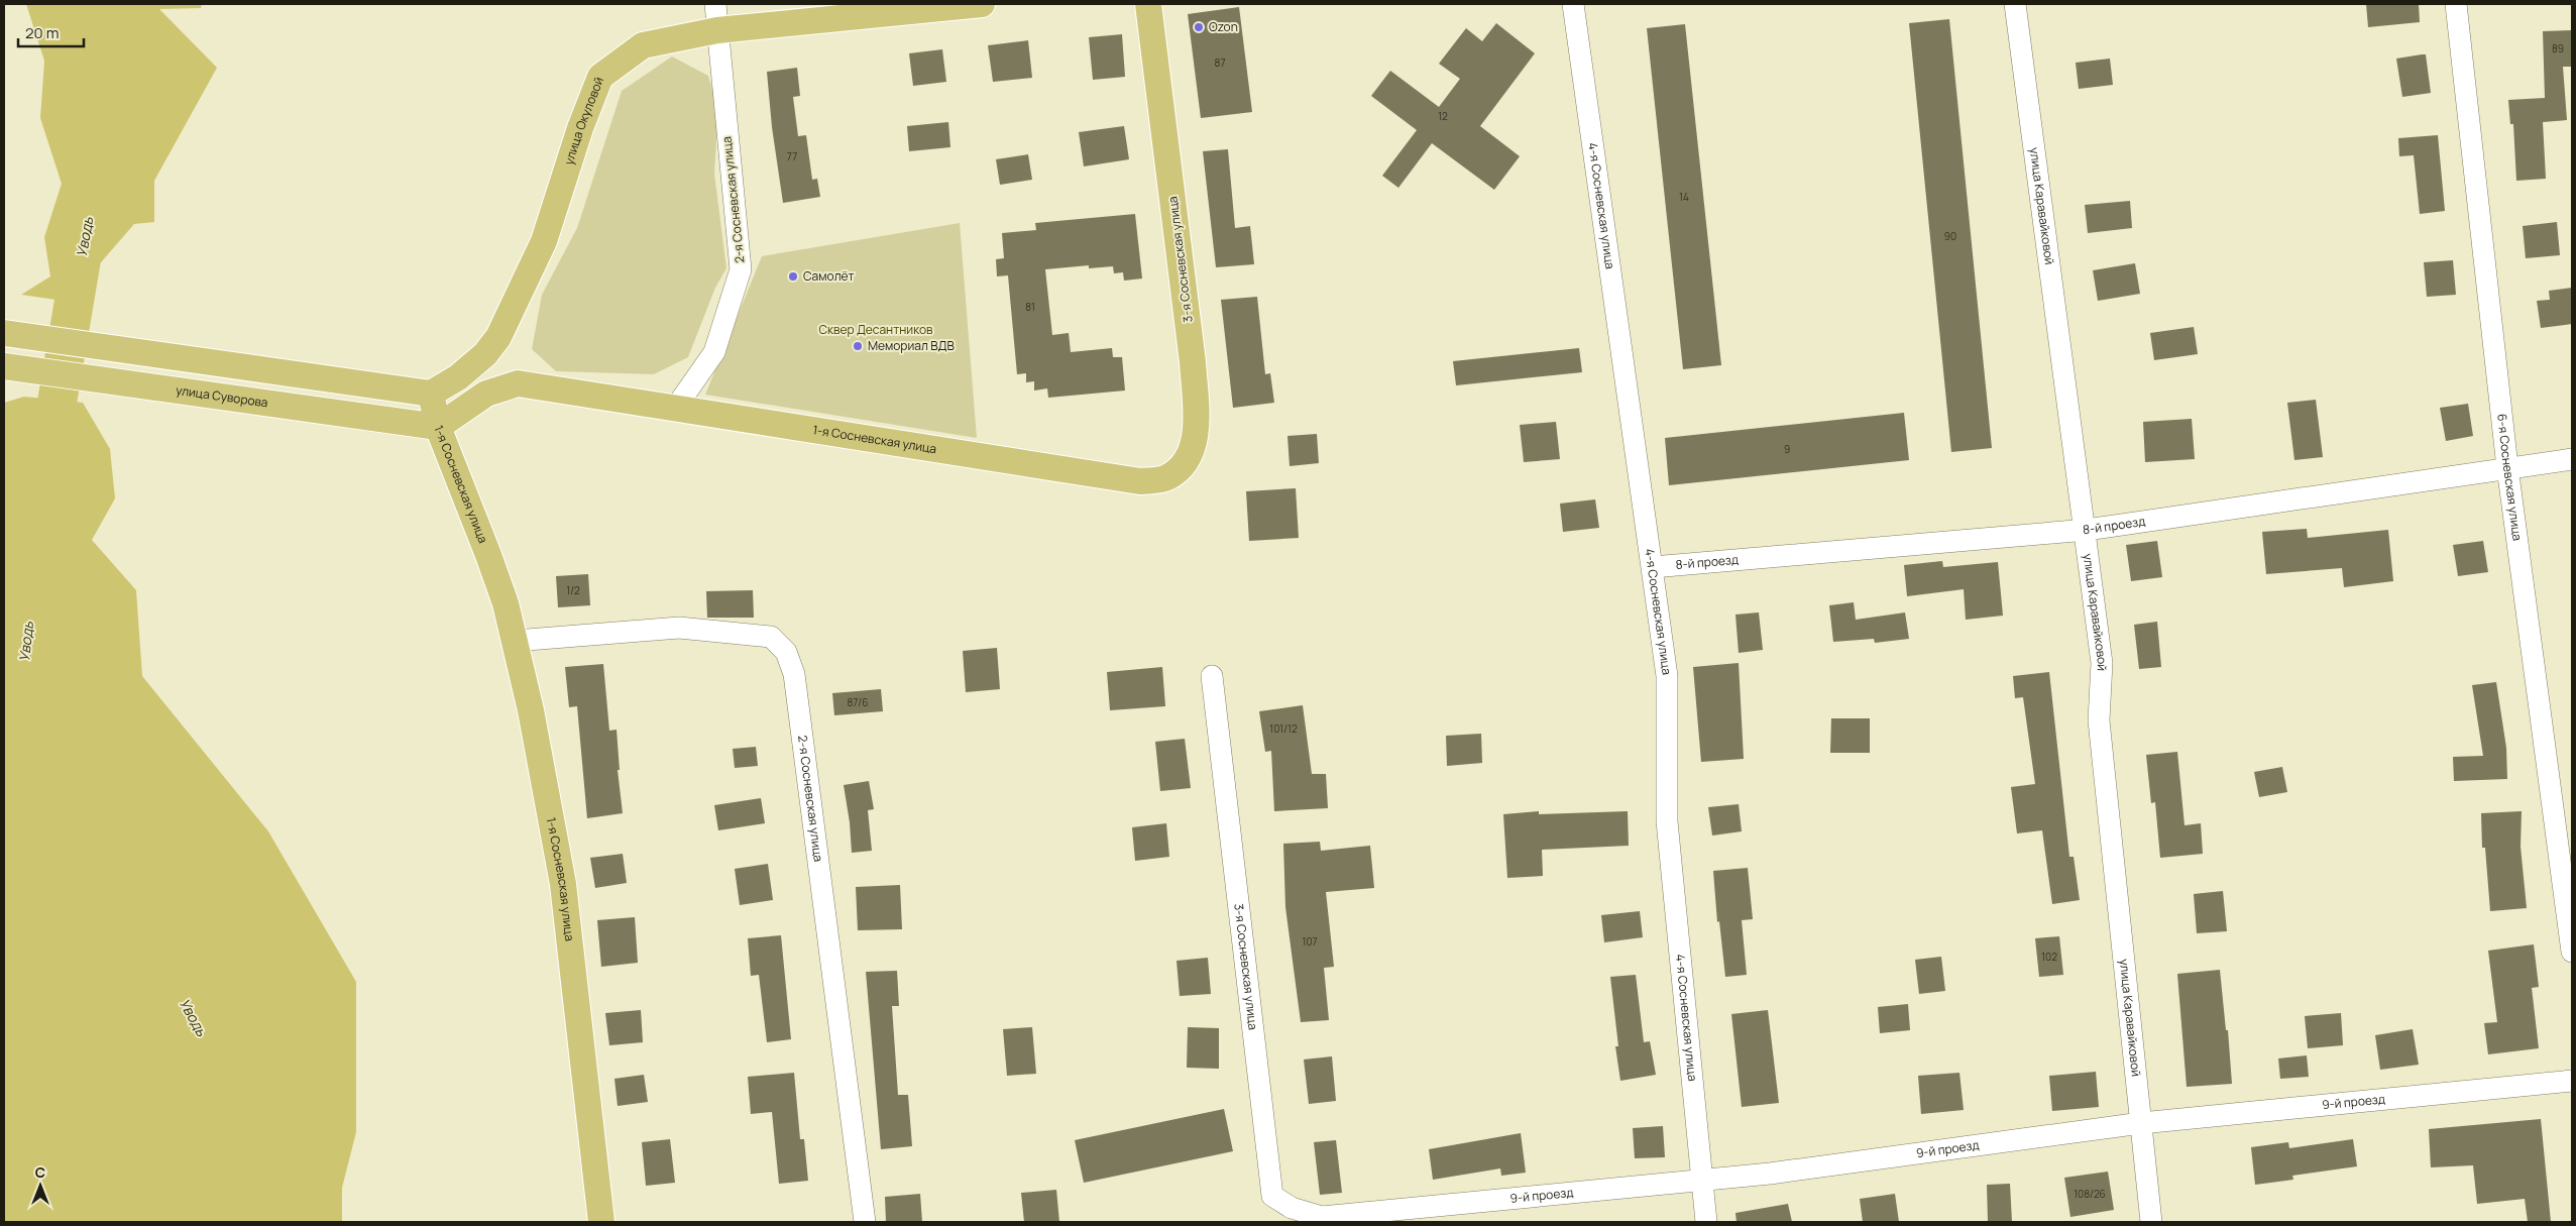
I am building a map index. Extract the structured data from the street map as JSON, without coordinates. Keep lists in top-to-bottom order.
{
  "streets": {
    "main road": [
      "улица Окуловой",
      "3-я Сосневская улица",
      "улица Суворова",
      "1-я Сосневская улица"
    ],
    "street": [
      "2-я Сосневская улица",
      "4-я Сосневская улица",
      "улица Каравайковой",
      "6-я Сосневская улица",
      "8-й проезд",
      "9-й проезд"
    ]
  },
  "crossings": [
    ["улица Окуловой", "2-я Сосневская улица"],
    ["2-я Сосневская улица", "1-я Сосневская улица"],
    ["4-я Сосневская улица", "8-й проезд"],
    ["4-я Сосневская улица", "9-й проезд"],
    ["улица Каравайковой", "8-й проезд"],
    ["улица Каравайковой", "9-й проезд"],
    ["3-я Сосневская улица", "1-я Сосневская улица"],
    ["3-я Сосневская улица", "9-й проезд"],
    ["улица Суворова", "1-я Сосневская улица"],
    ["6-я Сосневская улица", "8-й проезд"]
  ],
  "water": ["Уводь"],
  "parks": ["Сквер Десантников"],
  "places": ["Ozon", "Самолёт", "Мемориал ВДВ"],
  "house_numbers": [
    "89",
    "87",
    "12",
    "77",
    "14",
    "90",
    "81",
    "9",
    "1/2",
    "87/6",
    "101/12",
    "107",
    "102",
    "108/26"
  ],
  "scale_bar": "20 m",
  "north": "top"
}
